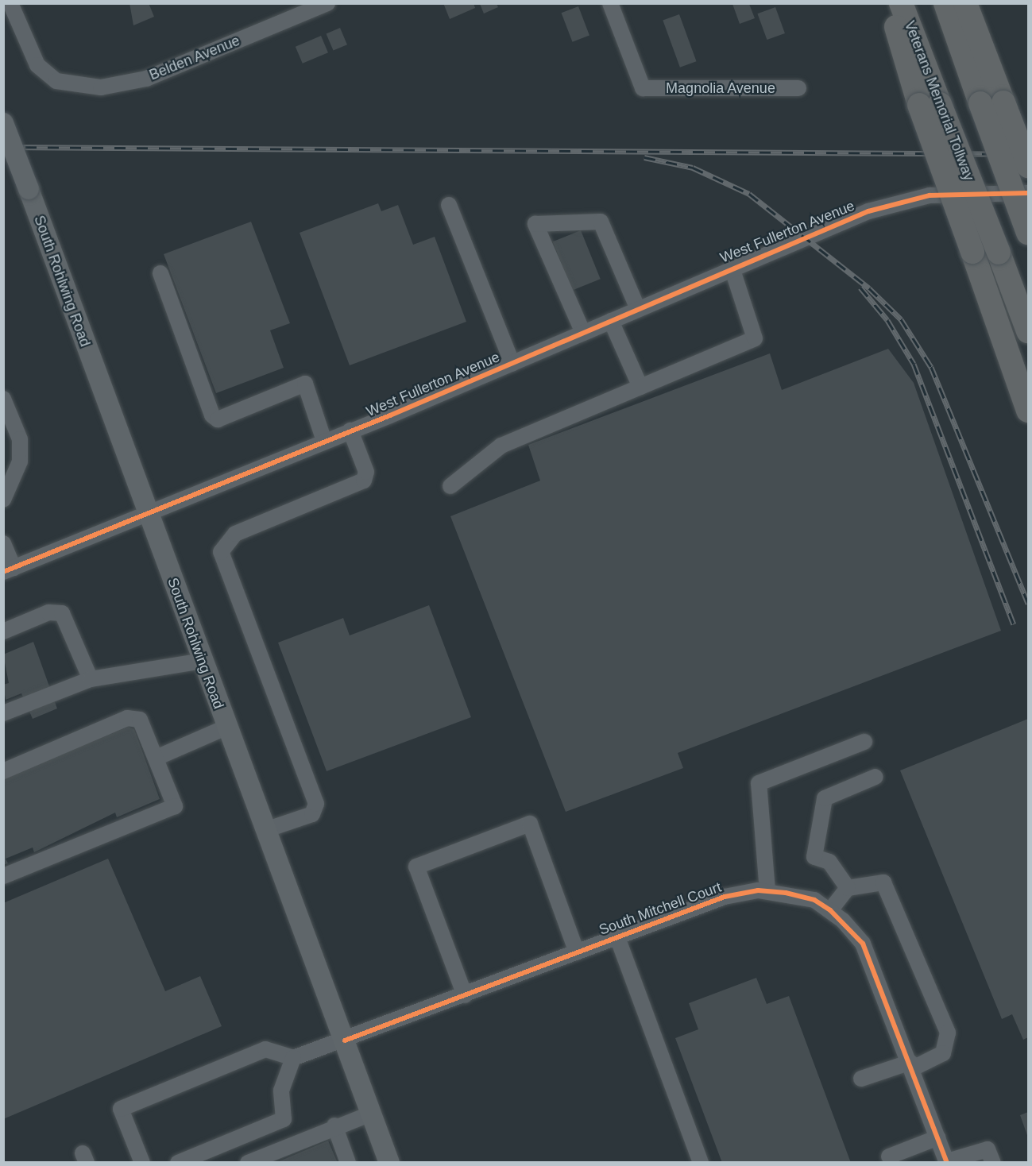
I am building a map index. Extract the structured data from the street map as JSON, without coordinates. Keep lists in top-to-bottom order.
{
  "streets": {
    "highway": ["Veterans Memorial Tollway"],
    "main road": ["South Rohlwing Road"],
    "street": [
      "Belden Avenue",
      "Magnolia Avenue",
      "West Fullerton Avenue",
      "South Mitchell Court"
    ]
  },
  "crossings": [
    ["West Fullerton Avenue", "South Rohlwing Road"],
    ["South Rohlwing Road", "South Mitchell Court"]
  ]
}
